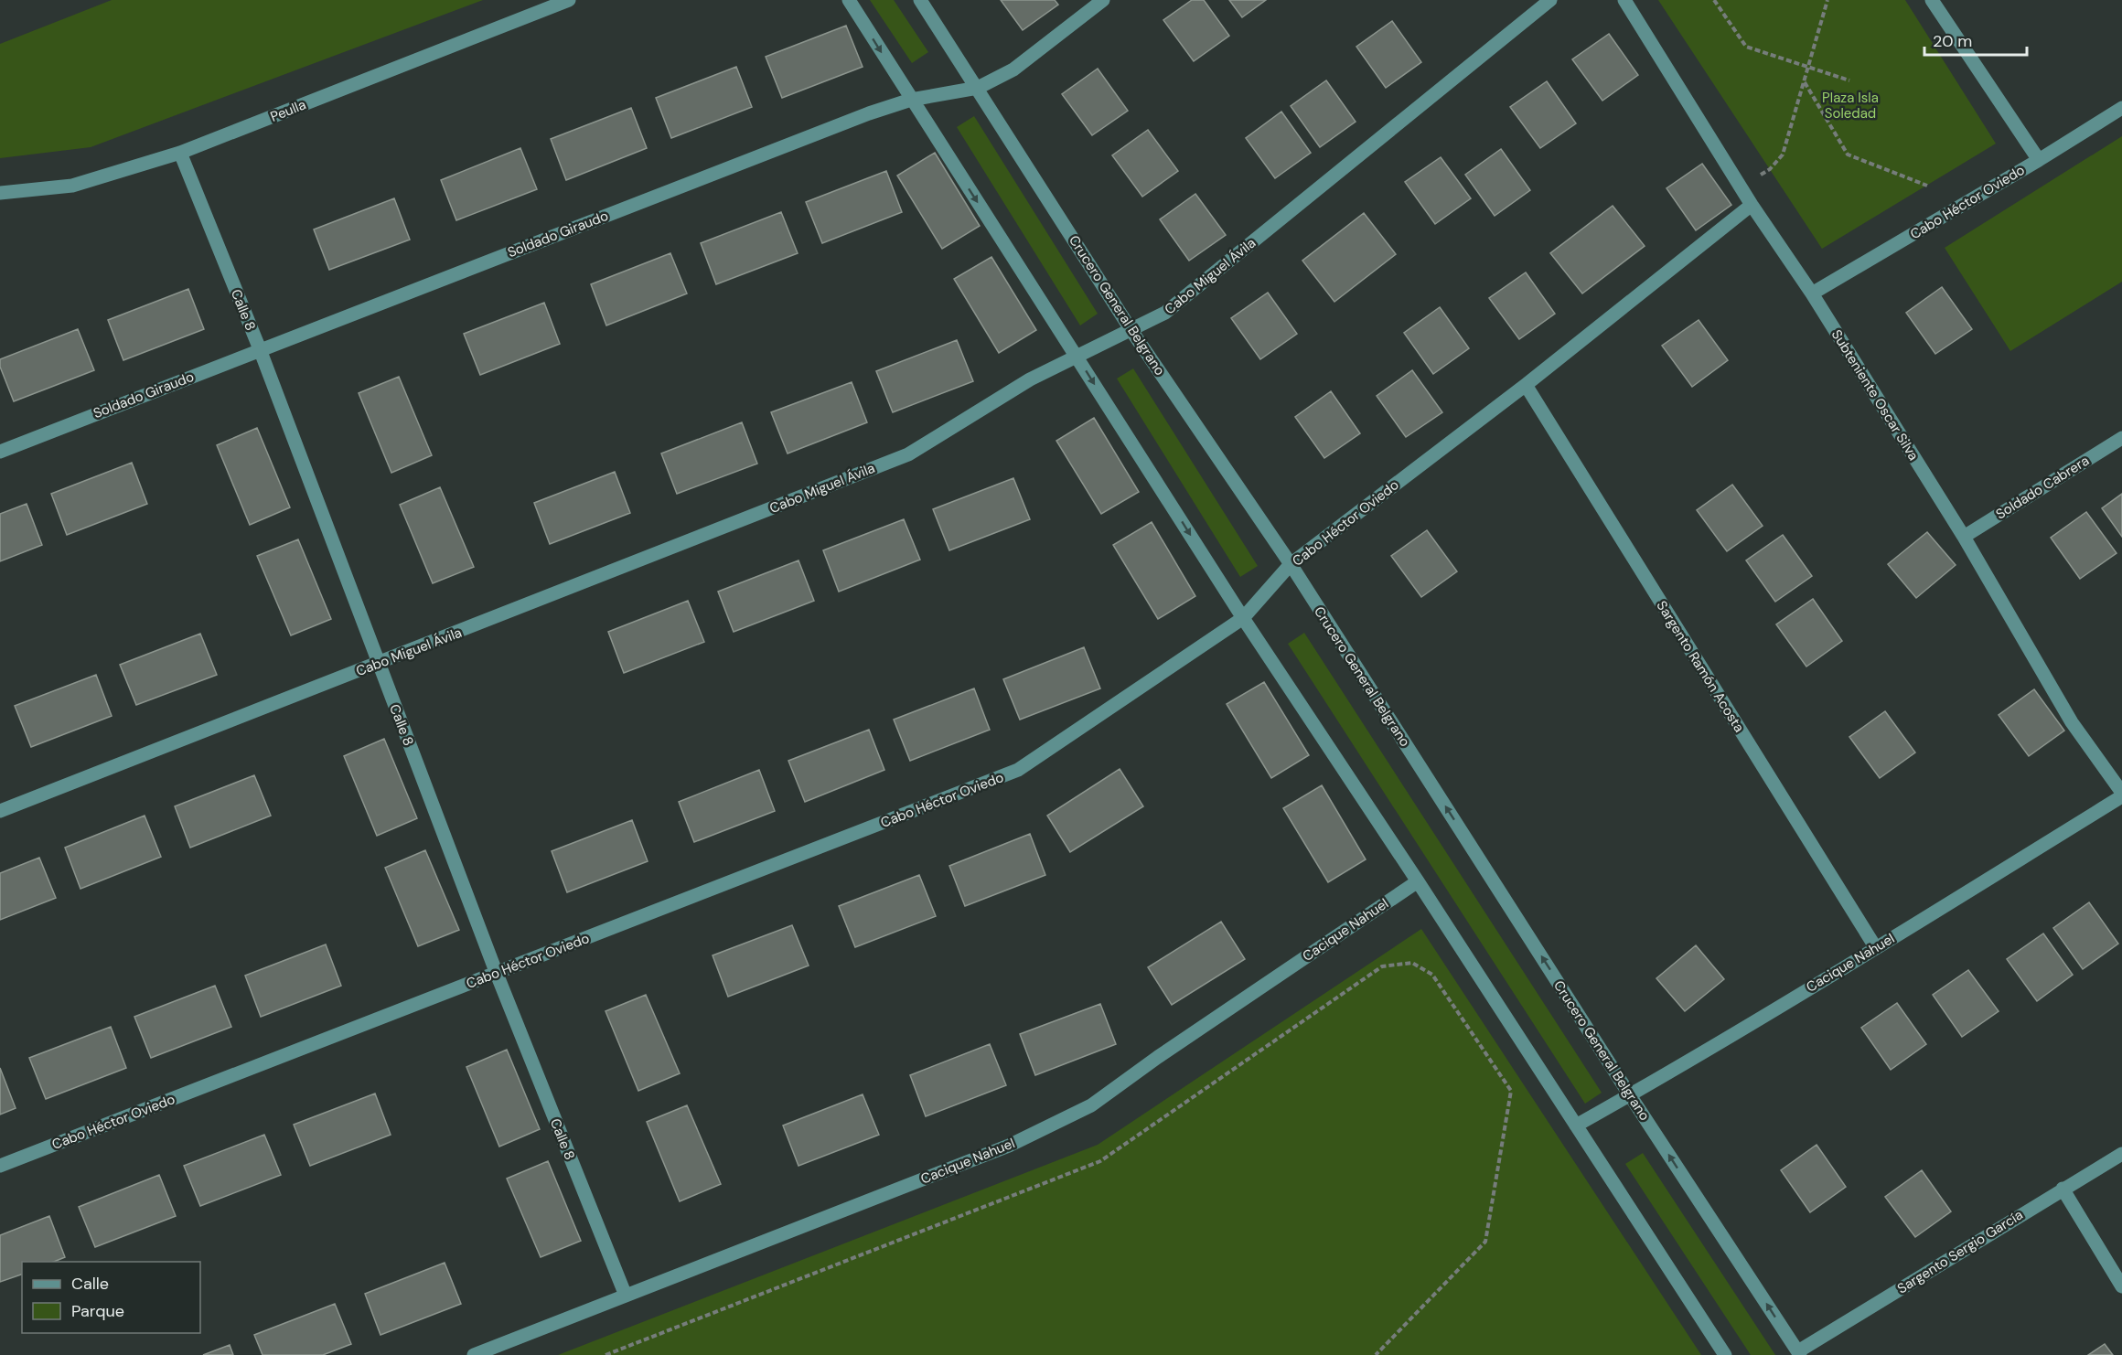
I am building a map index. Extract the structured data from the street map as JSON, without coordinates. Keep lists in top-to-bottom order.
{
  "streets": {
    "street": [
      "Peulla",
      "Cabo Héctor Oviedo",
      "Soldado Giraudo",
      "Cabo Miguel Ávila",
      "Crucero General Belgrano",
      "Calle 8",
      "Subteniente Oscar Silva",
      "Soldado Cabrera",
      "Sargento Ramón Acosta",
      "Cacique Nahuel",
      "Sargento Sergio García"
    ]
  },
  "crossings": [
    ["Peulla", "Calle 8"],
    ["Cabo Héctor Oviedo", "Crucero General Belgrano"],
    ["Cabo Héctor Oviedo", "Calle 8"],
    ["Cabo Héctor Oviedo", "Subteniente Oscar Silva"],
    ["Cabo Héctor Oviedo", "Sargento Ramón Acosta"],
    ["Soldado Giraudo", "Crucero General Belgrano"],
    ["Soldado Giraudo", "Calle 8"],
    ["Cabo Miguel Ávila", "Crucero General Belgrano"],
    ["Cabo Miguel Ávila", "Calle 8"],
    ["Crucero General Belgrano", "Cacique Nahuel"],
    ["Crucero General Belgrano", "Sargento Sergio García"],
    ["Calle 8", "Cacique Nahuel"],
    ["Subteniente Oscar Silva", "Soldado Cabrera"],
    ["Subteniente Oscar Silva", "Cacique Nahuel"],
    ["Sargento Ramón Acosta", "Cacique Nahuel"]
  ],
  "parks": ["Plaza Isla Soledad"],
  "legend": ["Calle", "Parque"],
  "scale_bar": "20 m"
}
